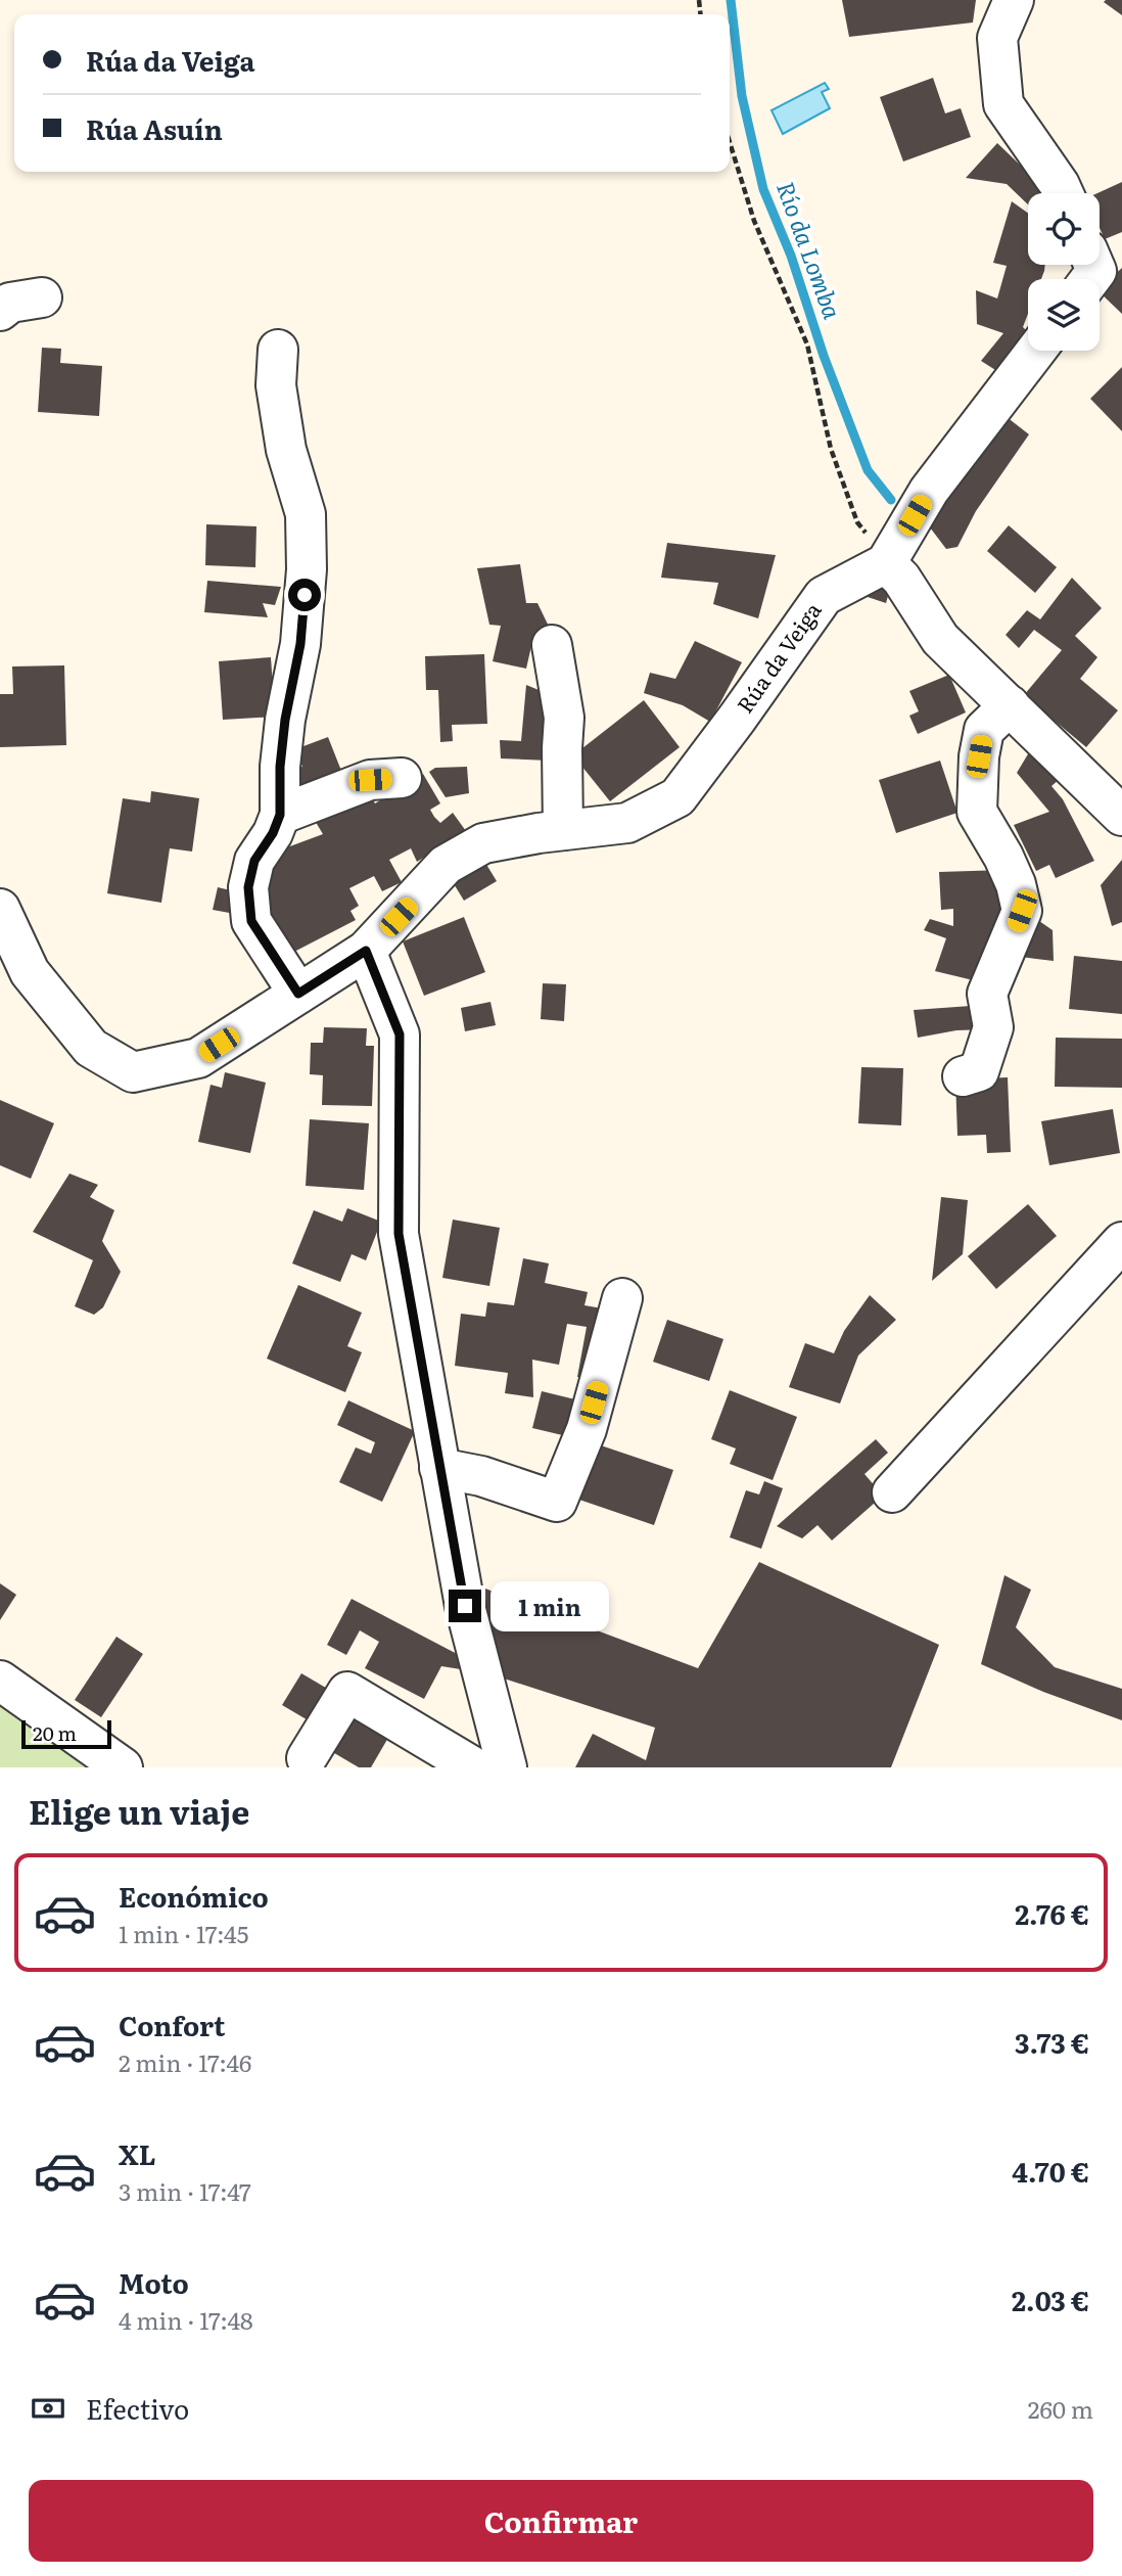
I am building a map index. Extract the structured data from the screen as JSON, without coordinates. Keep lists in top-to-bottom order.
{
  "streets": {
    "street": ["Rúa da Veiga"]
  },
  "water": ["Río da Lomba"],
  "scale_bar": "20 m",
  "page": {
    "banner": ["Rúa da Veiga", "Rúa Asuín"],
    "bubble": "1 min",
    "scale": "20 m",
    "heading": "Elige un viaje",
    "list": [
      {
        "name": "Económico",
        "note": "1 min · 17:45",
        "value": "2.76 €"
      },
      {
        "name": "Confort",
        "note": "2 min · 17:46",
        "value": "3.73 €"
      },
      {
        "name": "XL",
        "note": "3 min · 17:47",
        "value": "4.70 €"
      },
      {
        "name": "Moto",
        "note": "4 min · 17:48",
        "value": "2.03 €"
      }
    ],
    "pay": ["Efectivo", "260 m"],
    "buttons": "Confirmar"
  }
}
